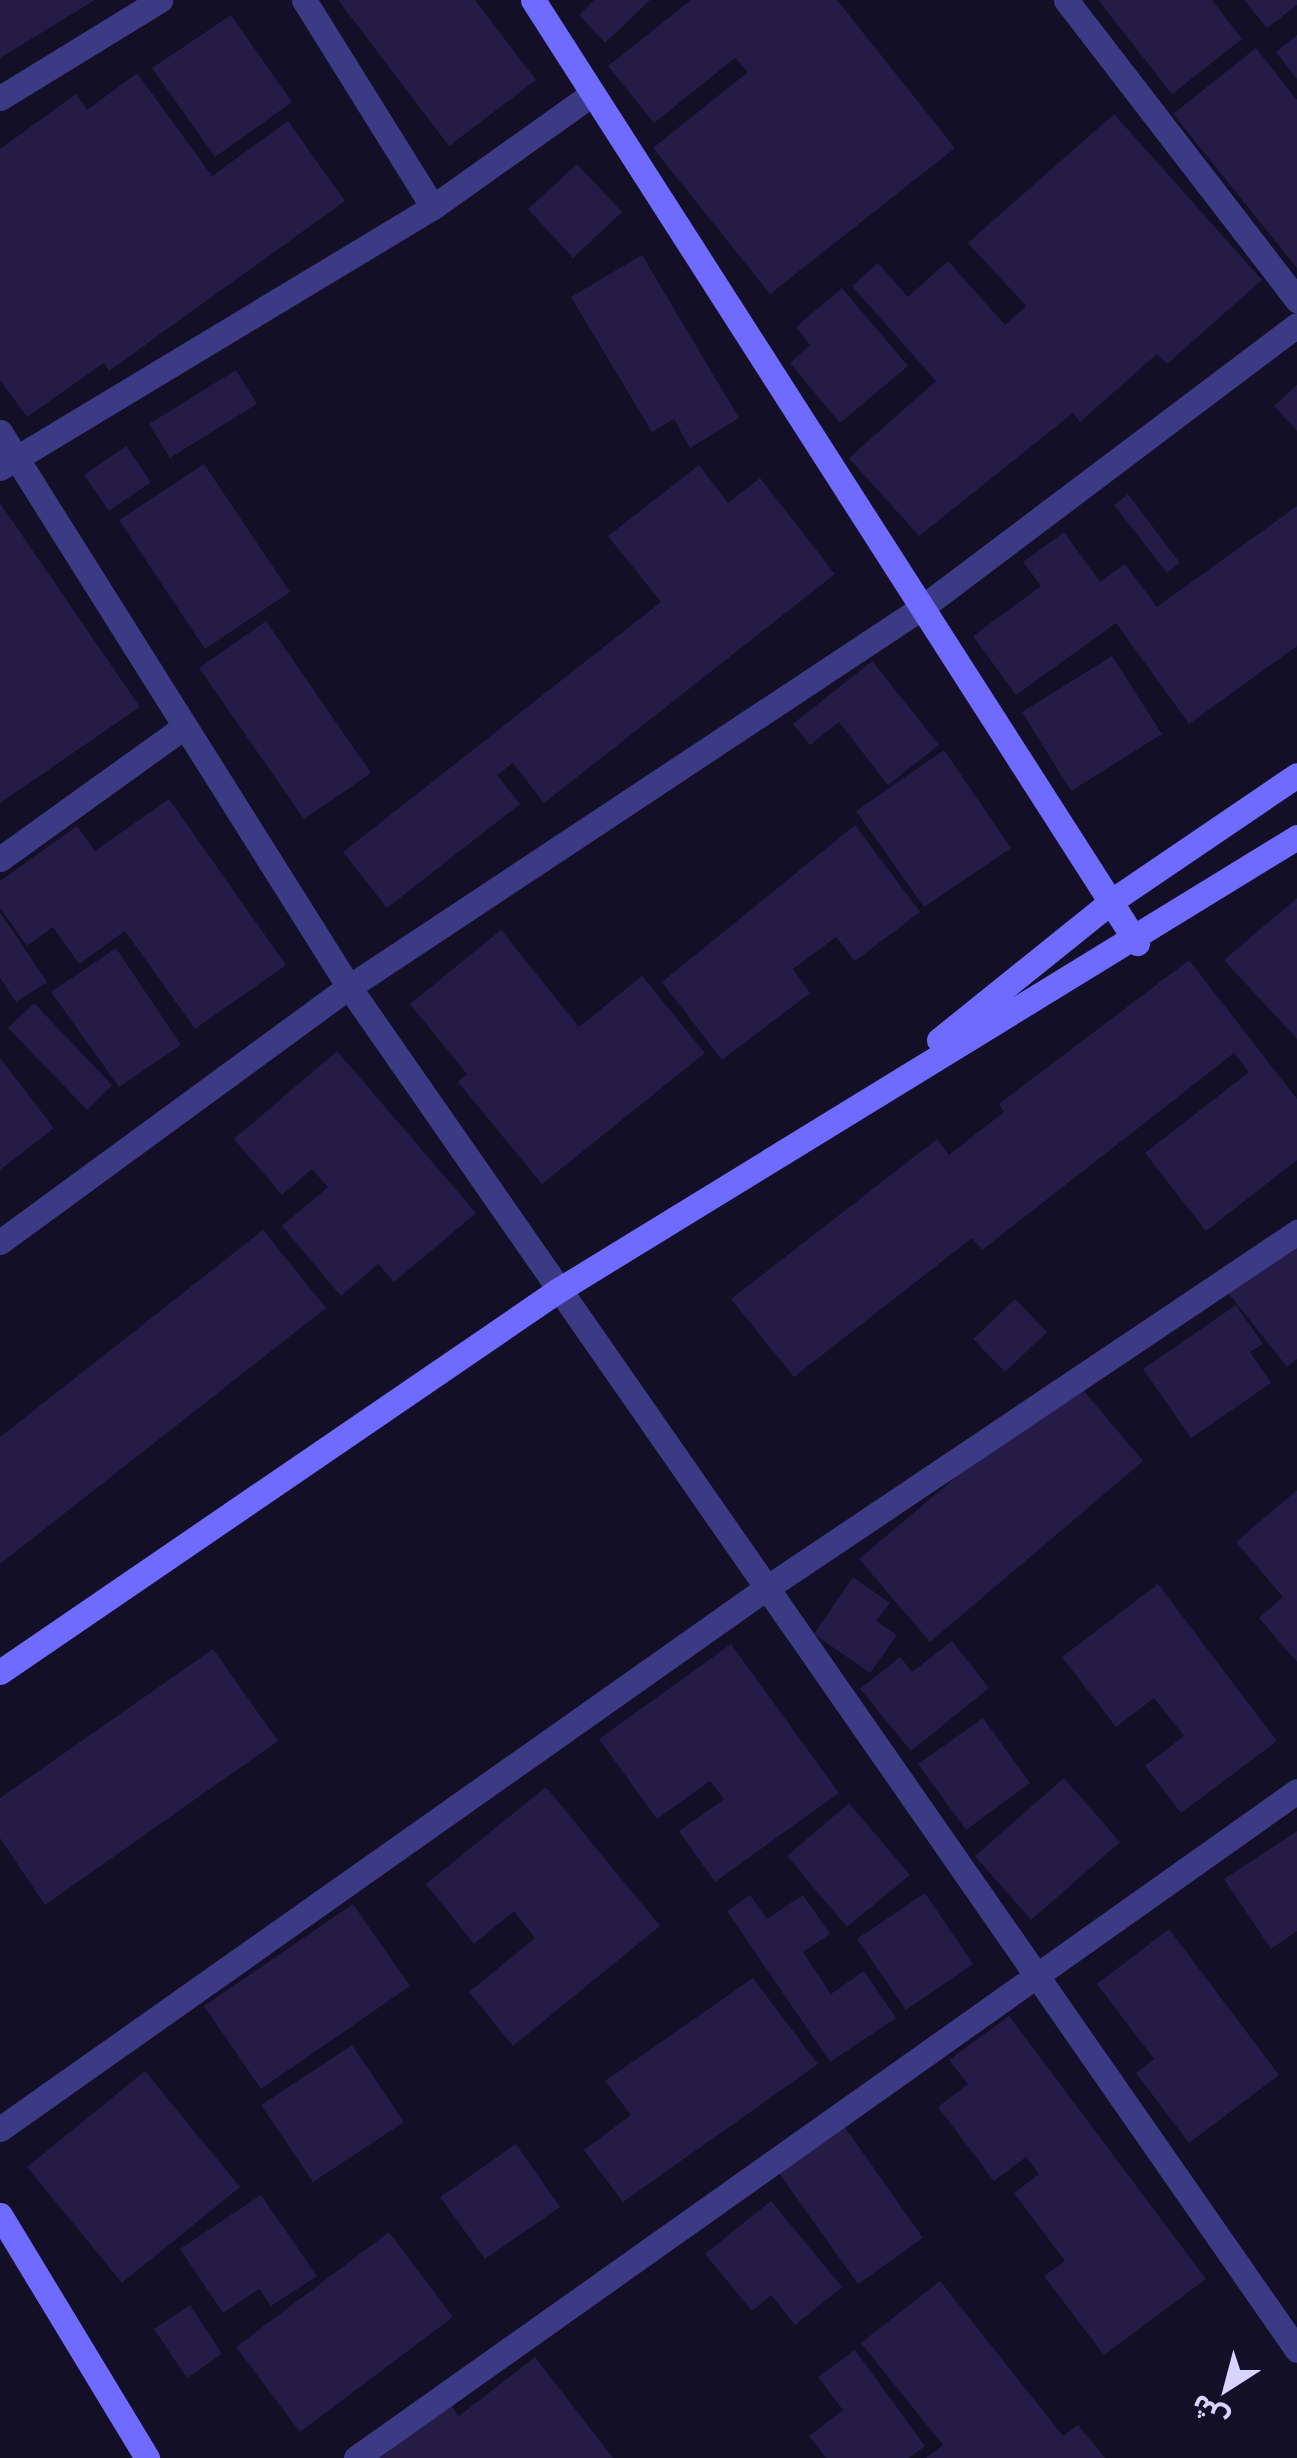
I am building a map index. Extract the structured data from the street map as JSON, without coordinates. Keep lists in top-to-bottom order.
{
  "north": "bottom left"
}
